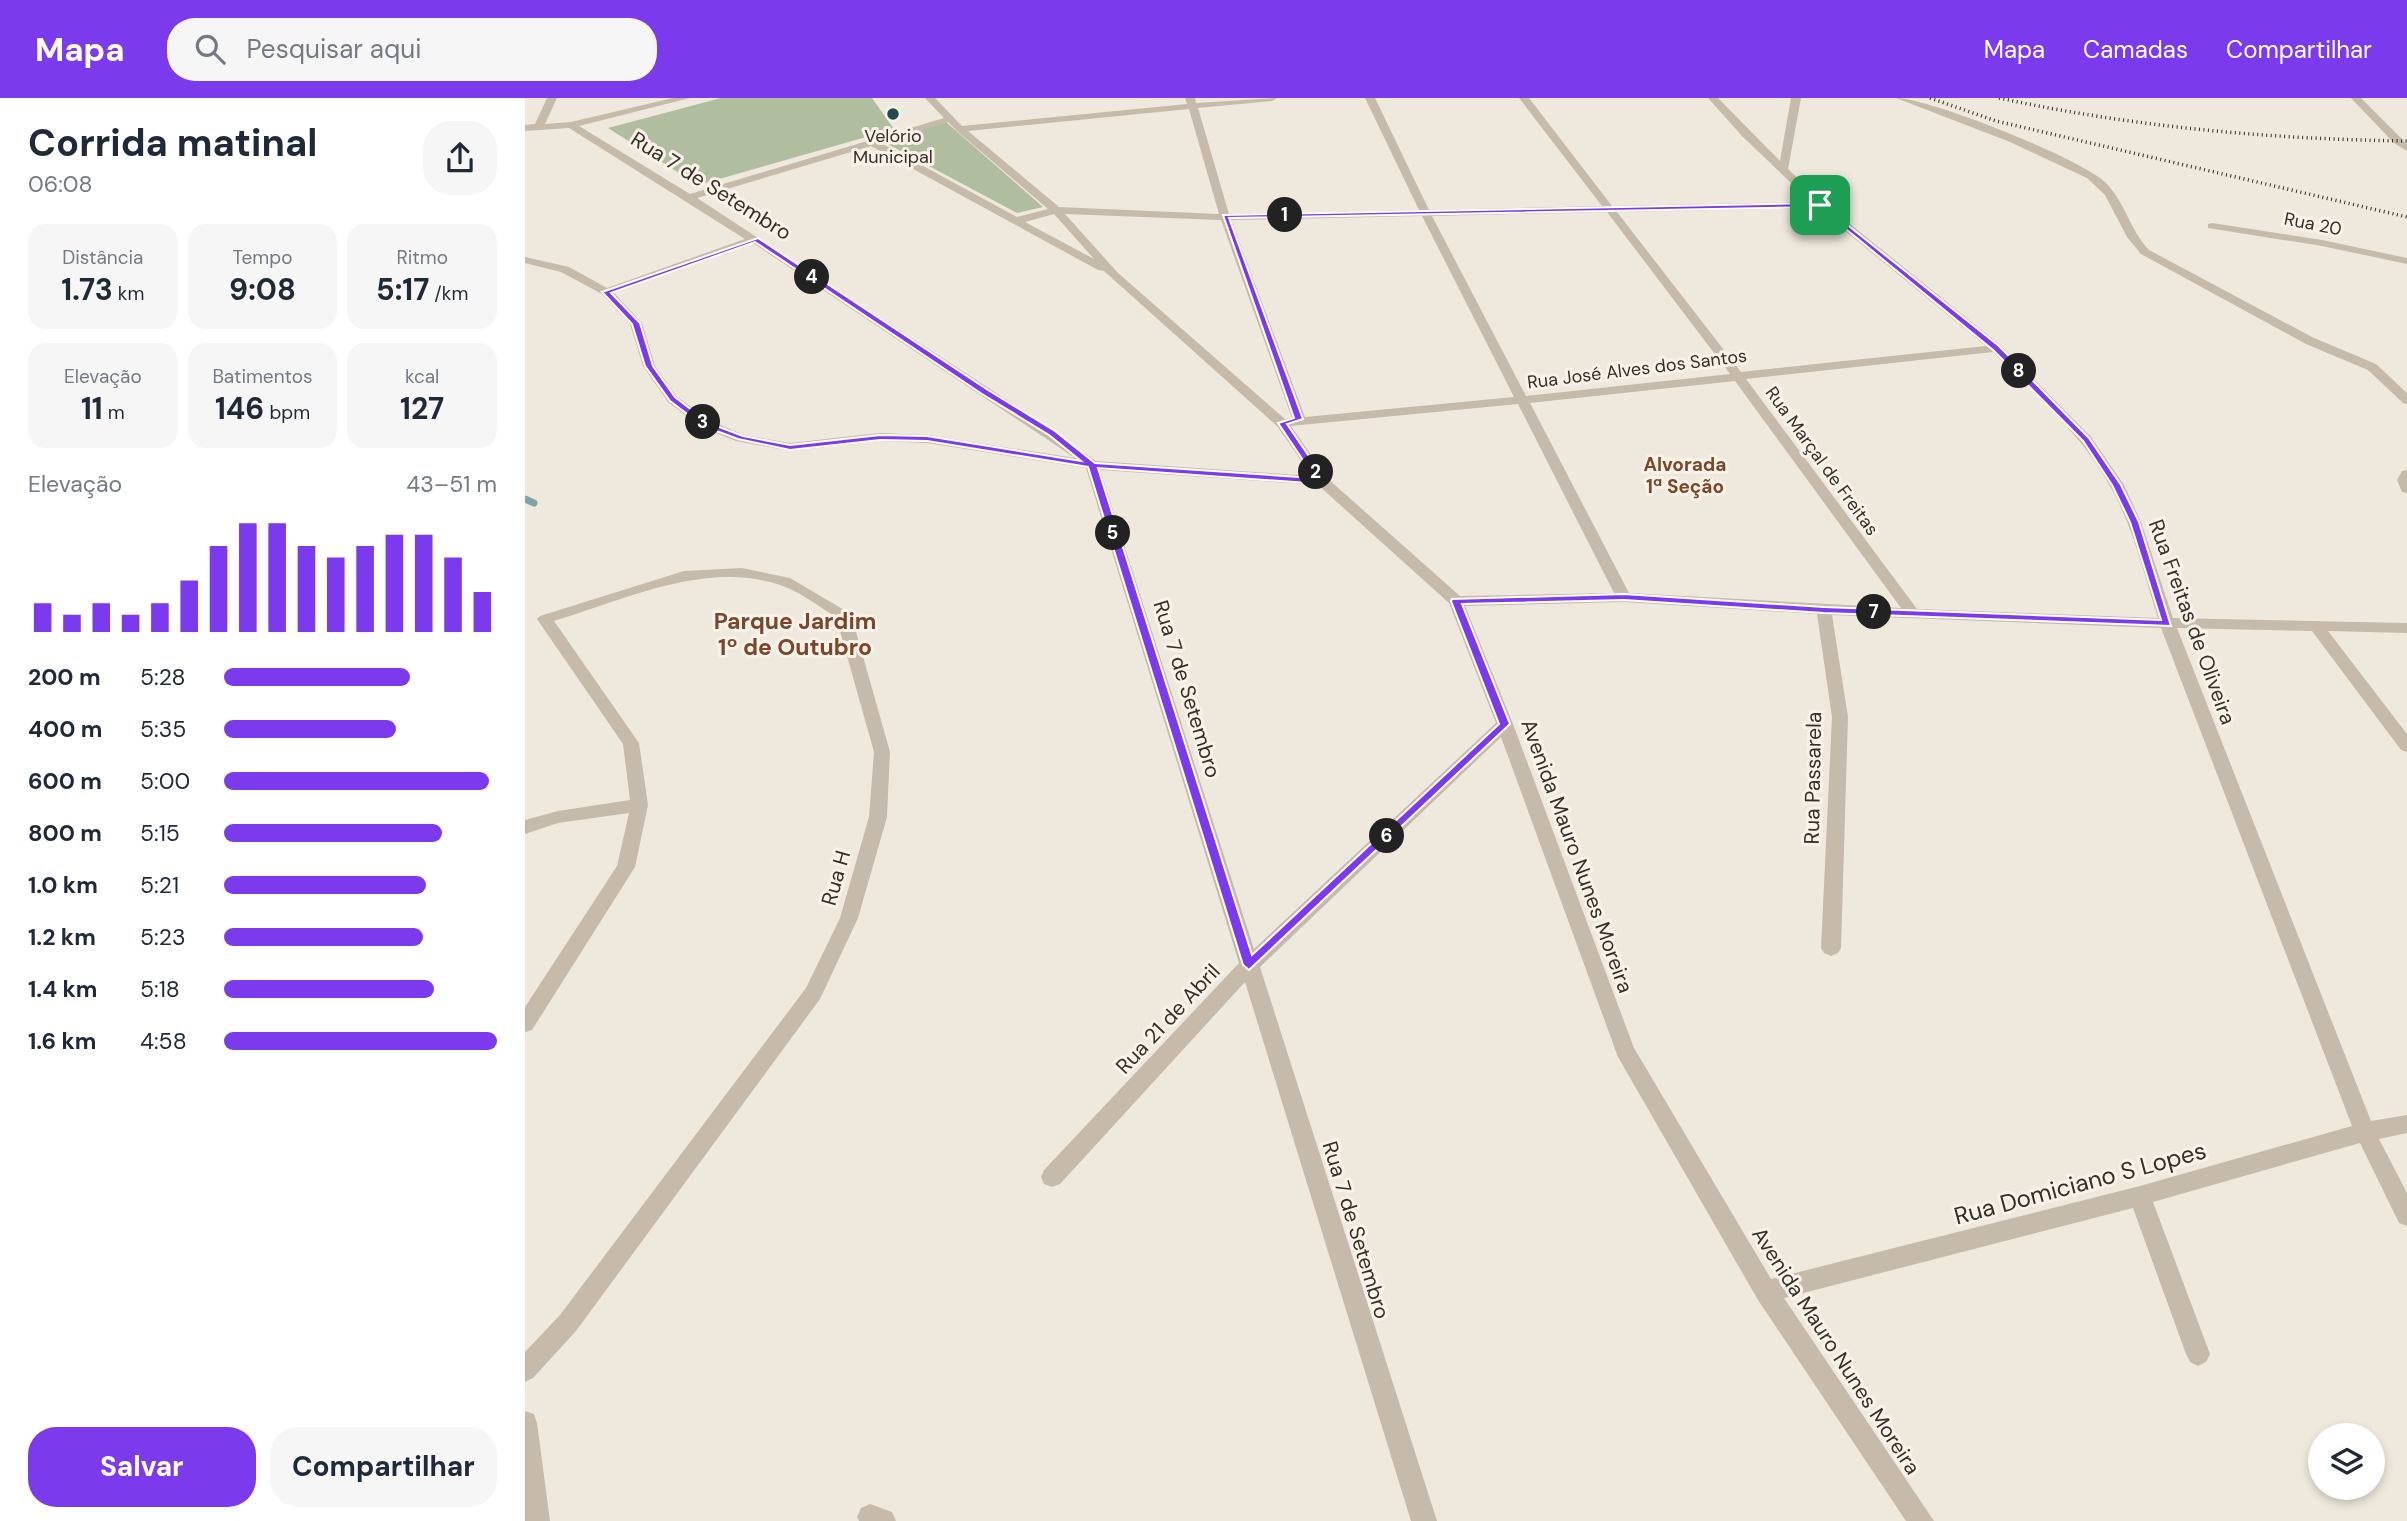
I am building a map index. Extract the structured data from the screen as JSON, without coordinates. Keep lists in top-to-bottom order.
{
  "streets": {
    "street": [
      "Rua 7 de Setembro",
      "Rua 20",
      "Rua José Alves dos Santos",
      "Rua Marçal de Freitas",
      "Rua Freitas de Oliveira",
      "Rua Passarela",
      "Avenida Mauro Nunes Moreira",
      "Rua H",
      "Rua 21 de Abril",
      "Rua Domiciano S Lopes"
    ]
  },
  "crossings": [
    ["Rua 7 de Setembro", "Rua 21 de Abril"],
    ["Rua José Alves dos Santos", "Rua Marçal de Freitas"],
    ["Rua José Alves dos Santos", "Rua Freitas de Oliveira"],
    ["Rua José Alves dos Santos", "Avenida Mauro Nunes Moreira"],
    ["Rua Freitas de Oliveira", "Rua Domiciano S Lopes"],
    ["Avenida Mauro Nunes Moreira", "Rua 21 de Abril"],
    ["Avenida Mauro Nunes Moreira", "Rua Domiciano S Lopes"]
  ],
  "districts": ["Alvorada 1ª Seção", "Parque Jardim 1º de Outubro"],
  "places": ["Velório Municipal"],
  "page": {
    "header": "Mapa",
    "search": "Pesquisar aqui",
    "nav": ["Mapa", "Camadas", "Compartilhar"],
    "heading": ["Corrida matinal", "06:08"],
    "pins": [
      "1",
      "4",
      "8",
      "3",
      "2",
      "5",
      "7",
      "6"
    ],
    "stats": [
      ["Distância", "1.73 km"],
      ["Tempo", "9:08"],
      ["Ritmo", "5:17 /km"],
      ["Elevação", "11 m"],
      ["Batimentos", "146 bpm"],
      ["kcal", "127"]
    ],
    "chart": ["Elevação", "43–51 m"],
    "list": [
      {
        "name": "200 m",
        "note": "5:28"
      },
      {
        "name": "400 m",
        "note": "5:35"
      },
      {
        "name": "600 m",
        "note": "5:00"
      },
      {
        "name": "800 m",
        "note": "5:15"
      },
      {
        "name": "1.0 km",
        "note": "5:21"
      },
      {
        "name": "1.2 km",
        "note": "5:23"
      },
      {
        "name": "1.4 km",
        "note": "5:18"
      },
      {
        "name": "1.6 km",
        "note": "4:58"
      }
    ],
    "buttons": ["Salvar", "Compartilhar"]
  }
}
